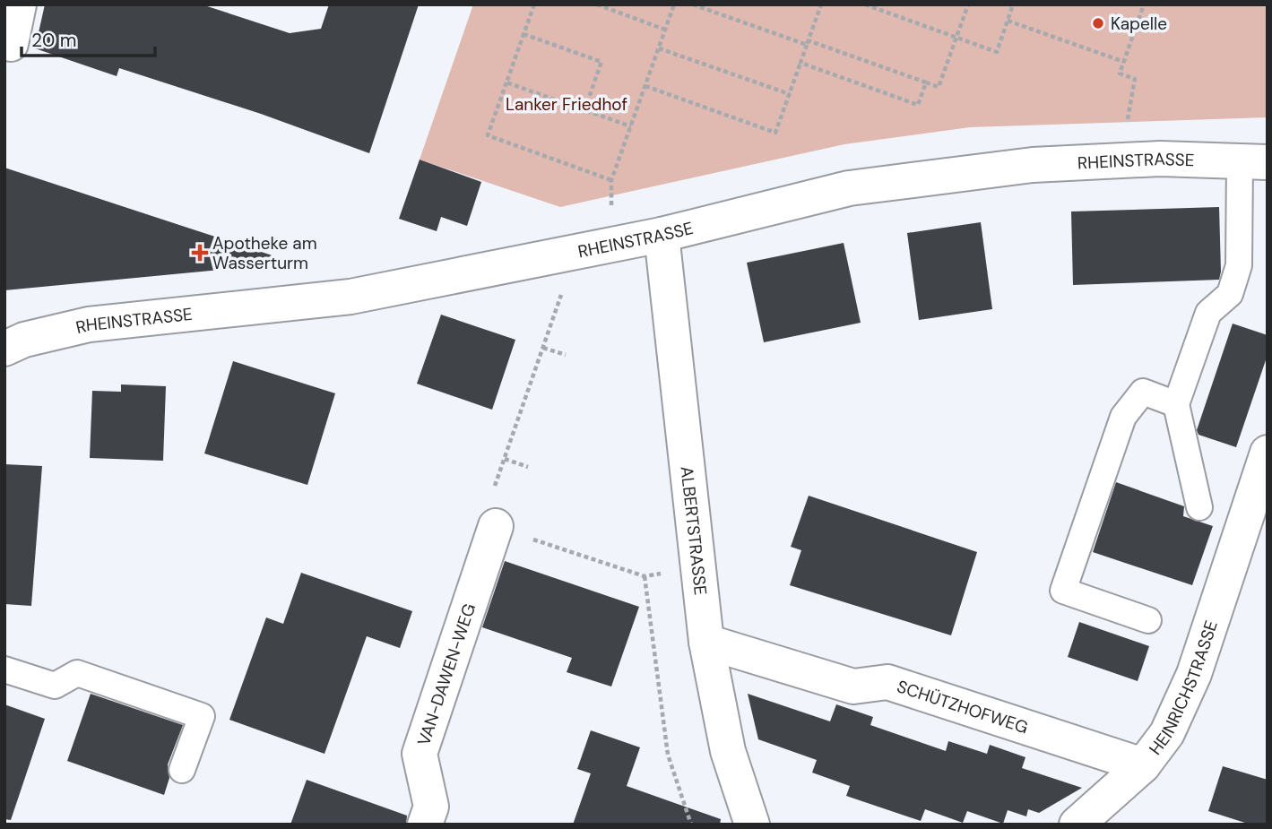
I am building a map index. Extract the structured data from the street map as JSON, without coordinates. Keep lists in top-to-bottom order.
{
  "streets": {
    "street": [
      "RHEINSTRASSE",
      "ALBERTSTRASSE",
      "VAN-DAWEN-WEG",
      "HEINRICHSTRASSE",
      "SCHÜTZHOFWEG"
    ]
  },
  "crossings": [
    ["RHEINSTRASSE", "ALBERTSTRASSE"],
    ["ALBERTSTRASSE", "SCHÜTZHOFWEG"],
    ["HEINRICHSTRASSE", "SCHÜTZHOFWEG"]
  ],
  "parks": ["Lanker Friedhof"],
  "places": {
    "other": ["Kapelle"],
    "health": ["Apotheke am Wasserturm"]
  },
  "scale_bar": "20 m"
}
